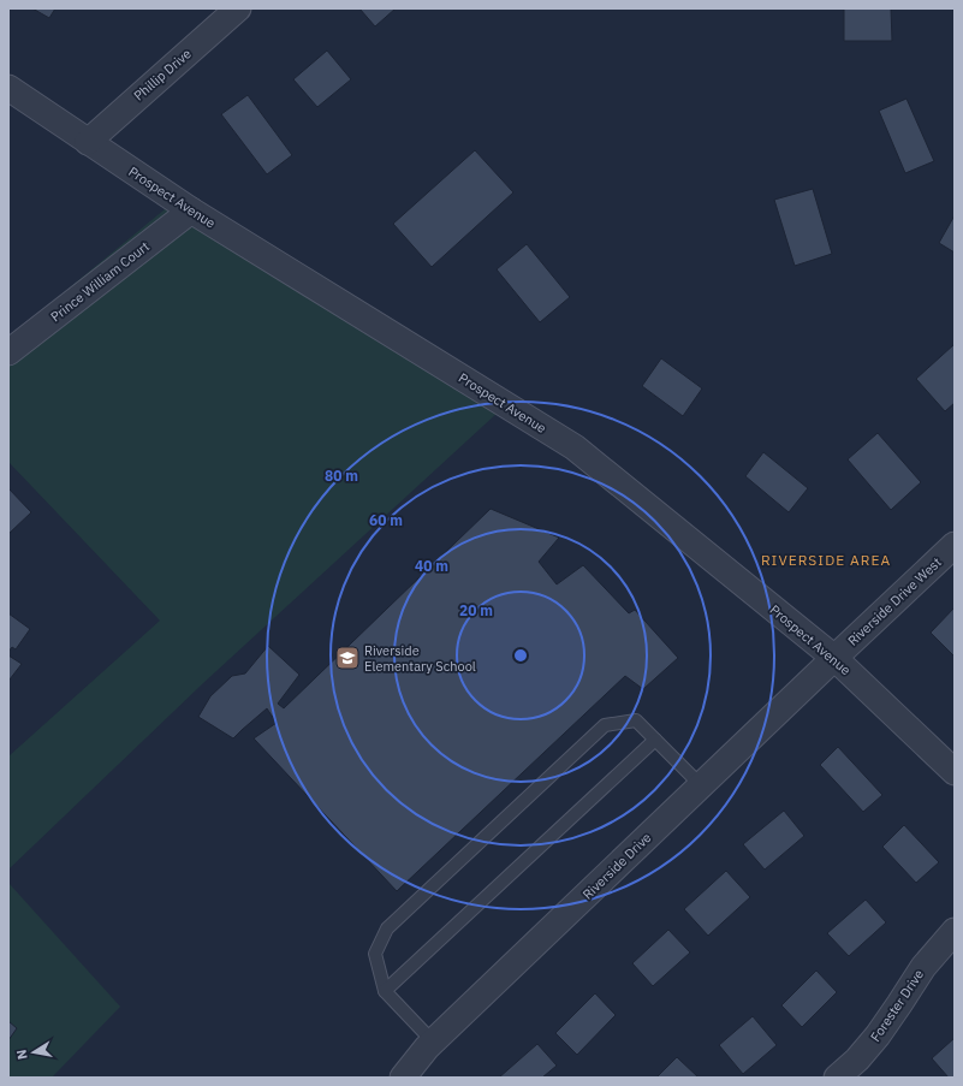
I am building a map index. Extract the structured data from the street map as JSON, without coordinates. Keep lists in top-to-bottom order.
{
  "streets": {
    "street": [
      "Phillip Drive",
      "Prospect Avenue",
      "Prince William Court",
      "Riverside Drive West",
      "Riverside Drive",
      "Forester Drive"
    ]
  },
  "crossings": [
    ["Phillip Drive", "Prospect Avenue"],
    ["Prospect Avenue", "Prince William Court"],
    ["Prospect Avenue", "Riverside Drive West"],
    ["Prospect Avenue", "Riverside Drive"],
    ["Riverside Drive West", "Riverside Drive"]
  ],
  "districts": ["RIVERSIDE AREA"],
  "places": {
    "school or university": ["Riverside Elementary School"]
  },
  "north": "left",
  "rings": [
    "80 m",
    "60 m",
    "40 m",
    "20 m"
  ]
}
